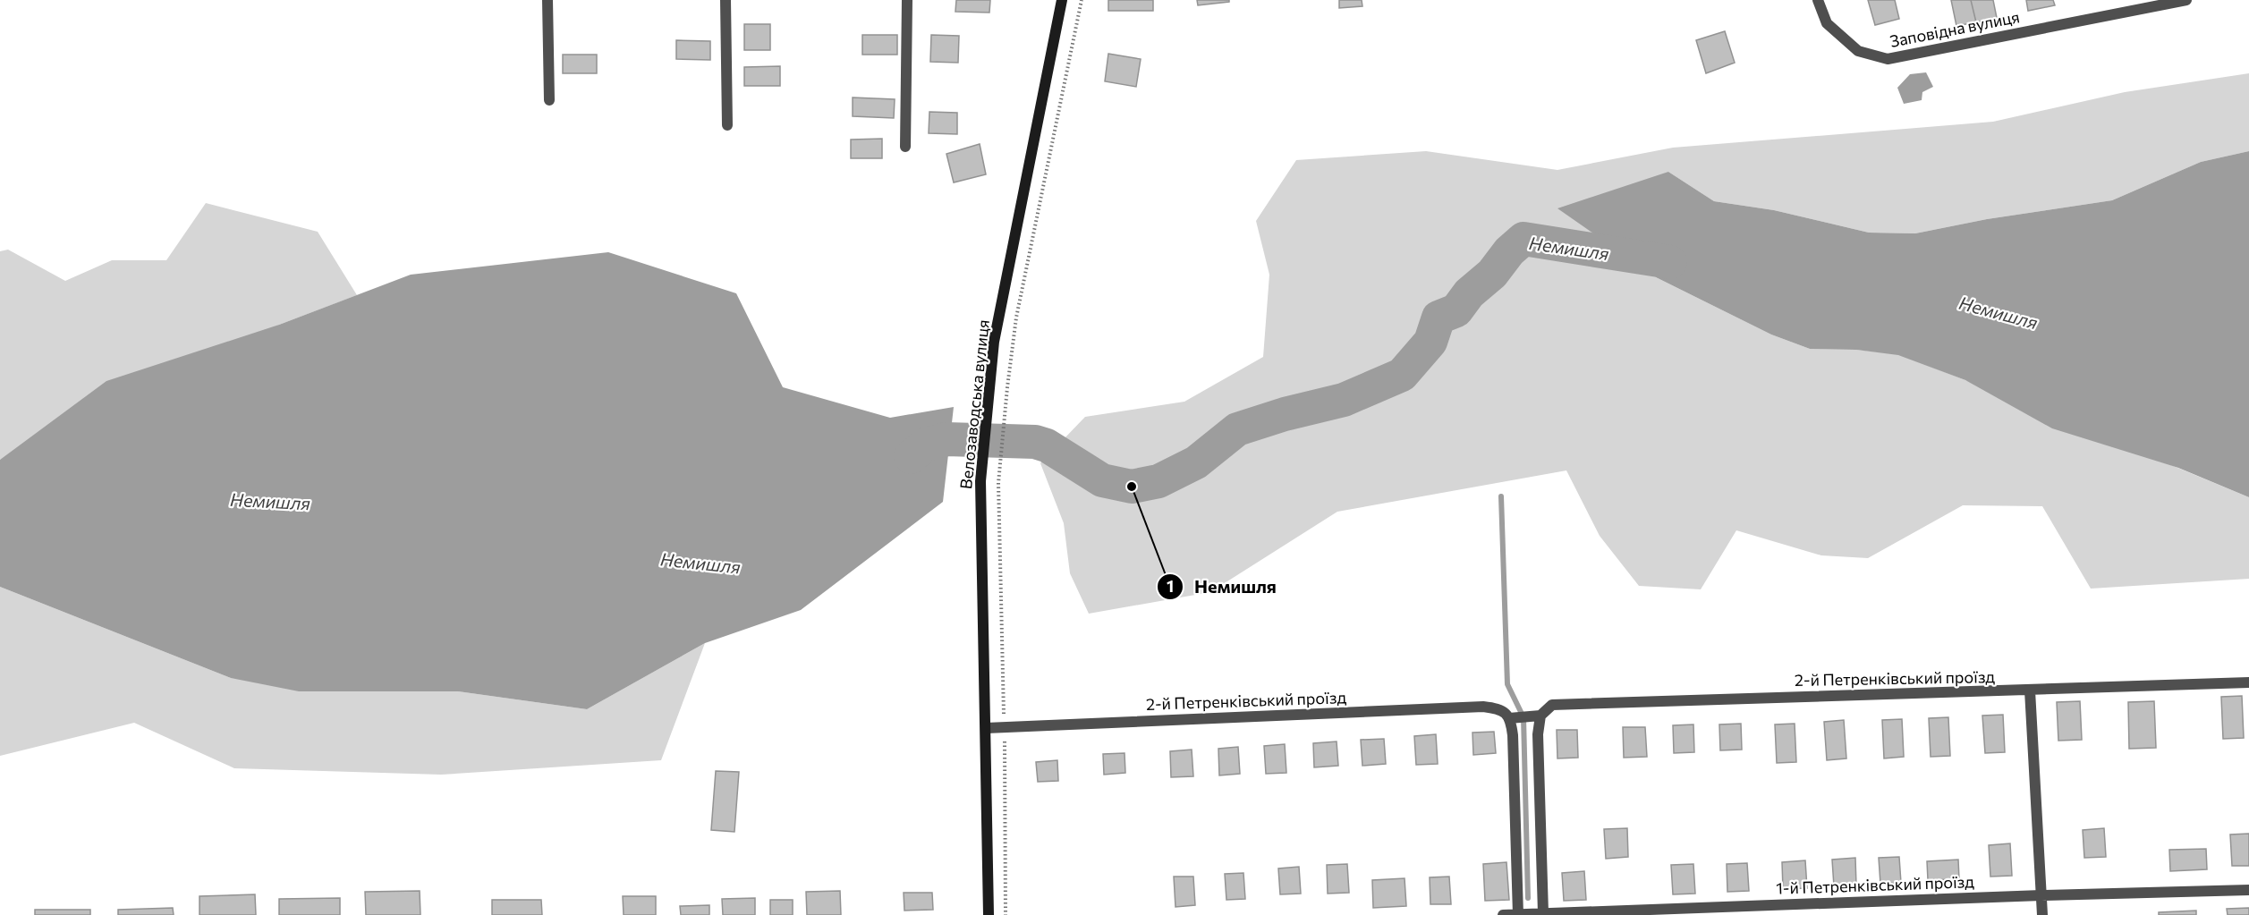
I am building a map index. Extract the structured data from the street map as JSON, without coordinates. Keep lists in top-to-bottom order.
{
  "streets": {
    "street": [
      "Заповідна вулиця",
      "Велозаводська вулиця",
      "2-й Петренківський проїзд",
      "1-й Петренківський проїзд"
    ]
  },
  "crossings": [
    ["Велозаводська вулиця", "2-й Петренківський проїзд"]
  ],
  "water": ["Немишля"],
  "places": ["Немишля"]
}
